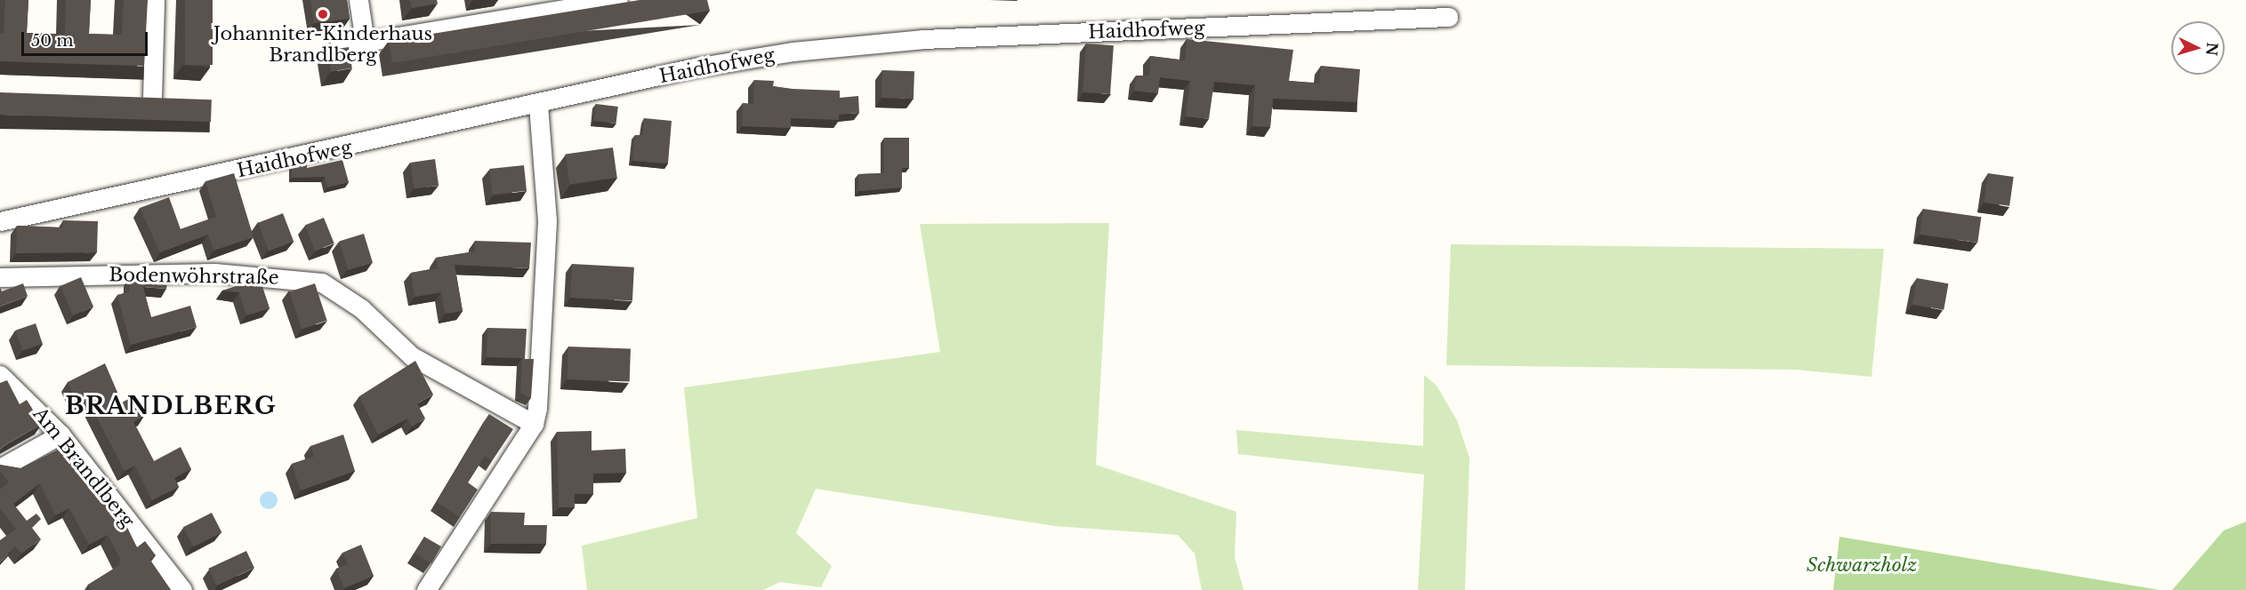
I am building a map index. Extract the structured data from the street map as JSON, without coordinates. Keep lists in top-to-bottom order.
{
  "streets": {
    "street": ["Haidhofweg", "Bodenwöhrstraße", "Am Brandlberg"]
  },
  "districts": ["BRANDLBERG"],
  "parks": ["Schwarzholz"],
  "places": ["Johanniter-Kinderhaus Brandlberg"],
  "scale_bar": "50 m",
  "north": "right"
}
